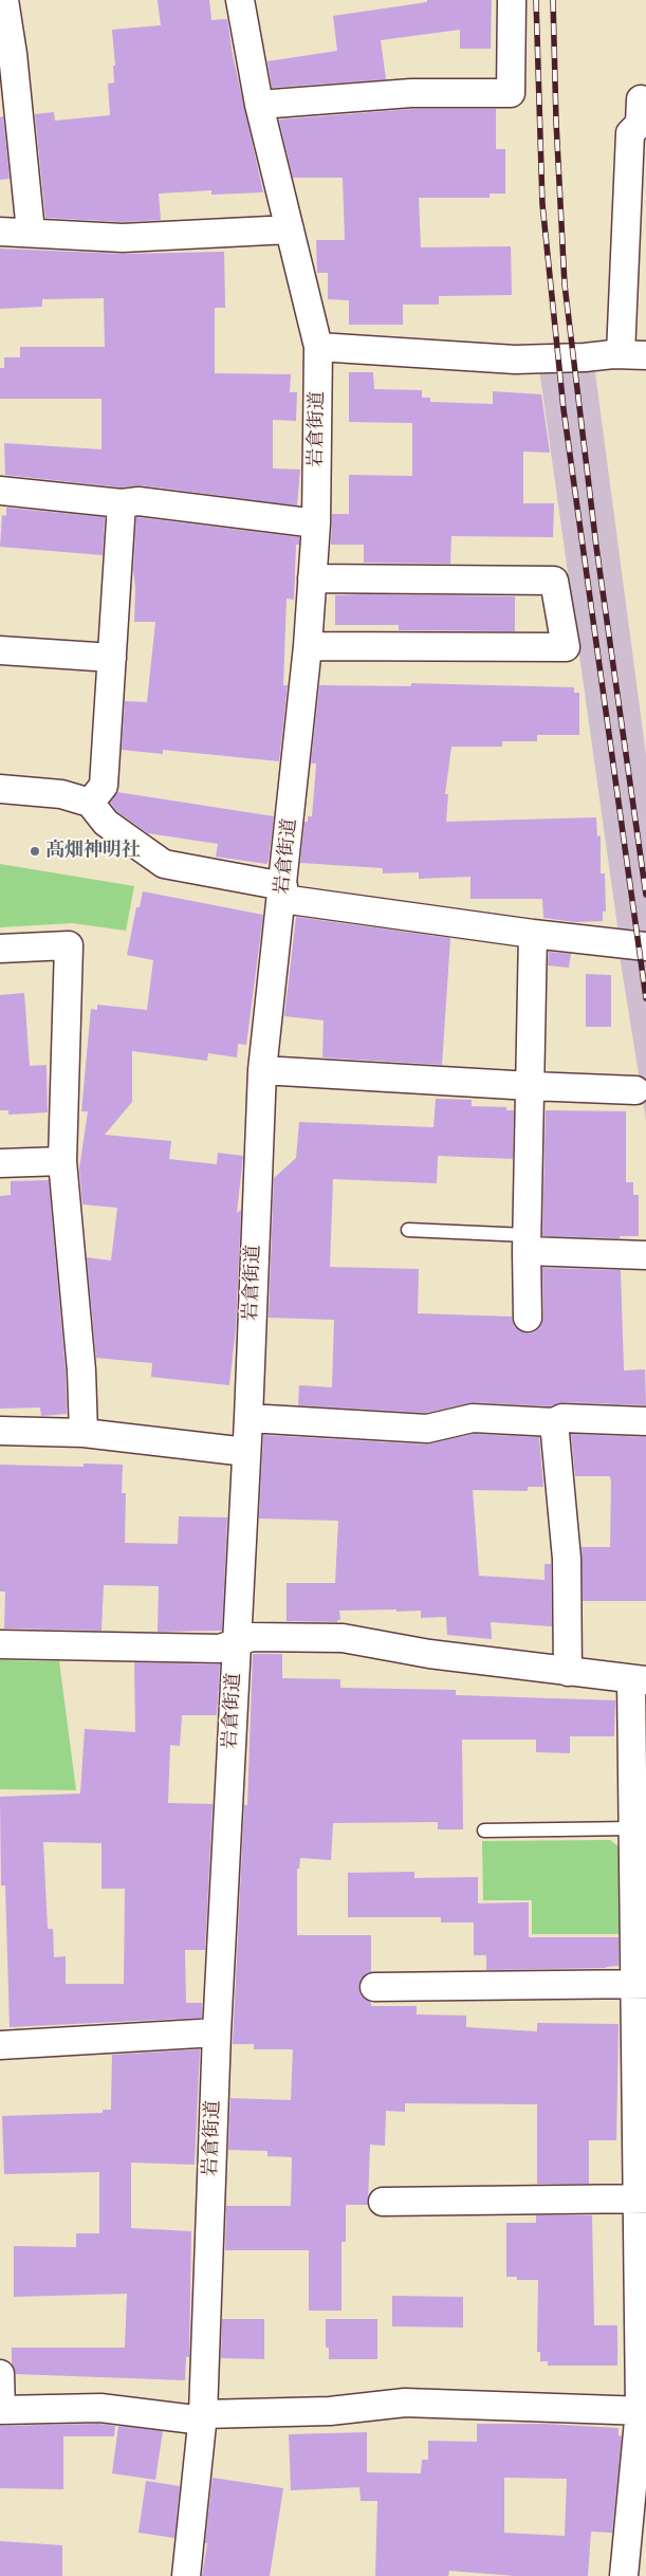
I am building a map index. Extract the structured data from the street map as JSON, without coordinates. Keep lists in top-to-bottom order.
{
  "streets": {
    "street": ["岩倉街道"]
  },
  "places": ["髙畑神明社"]
}
